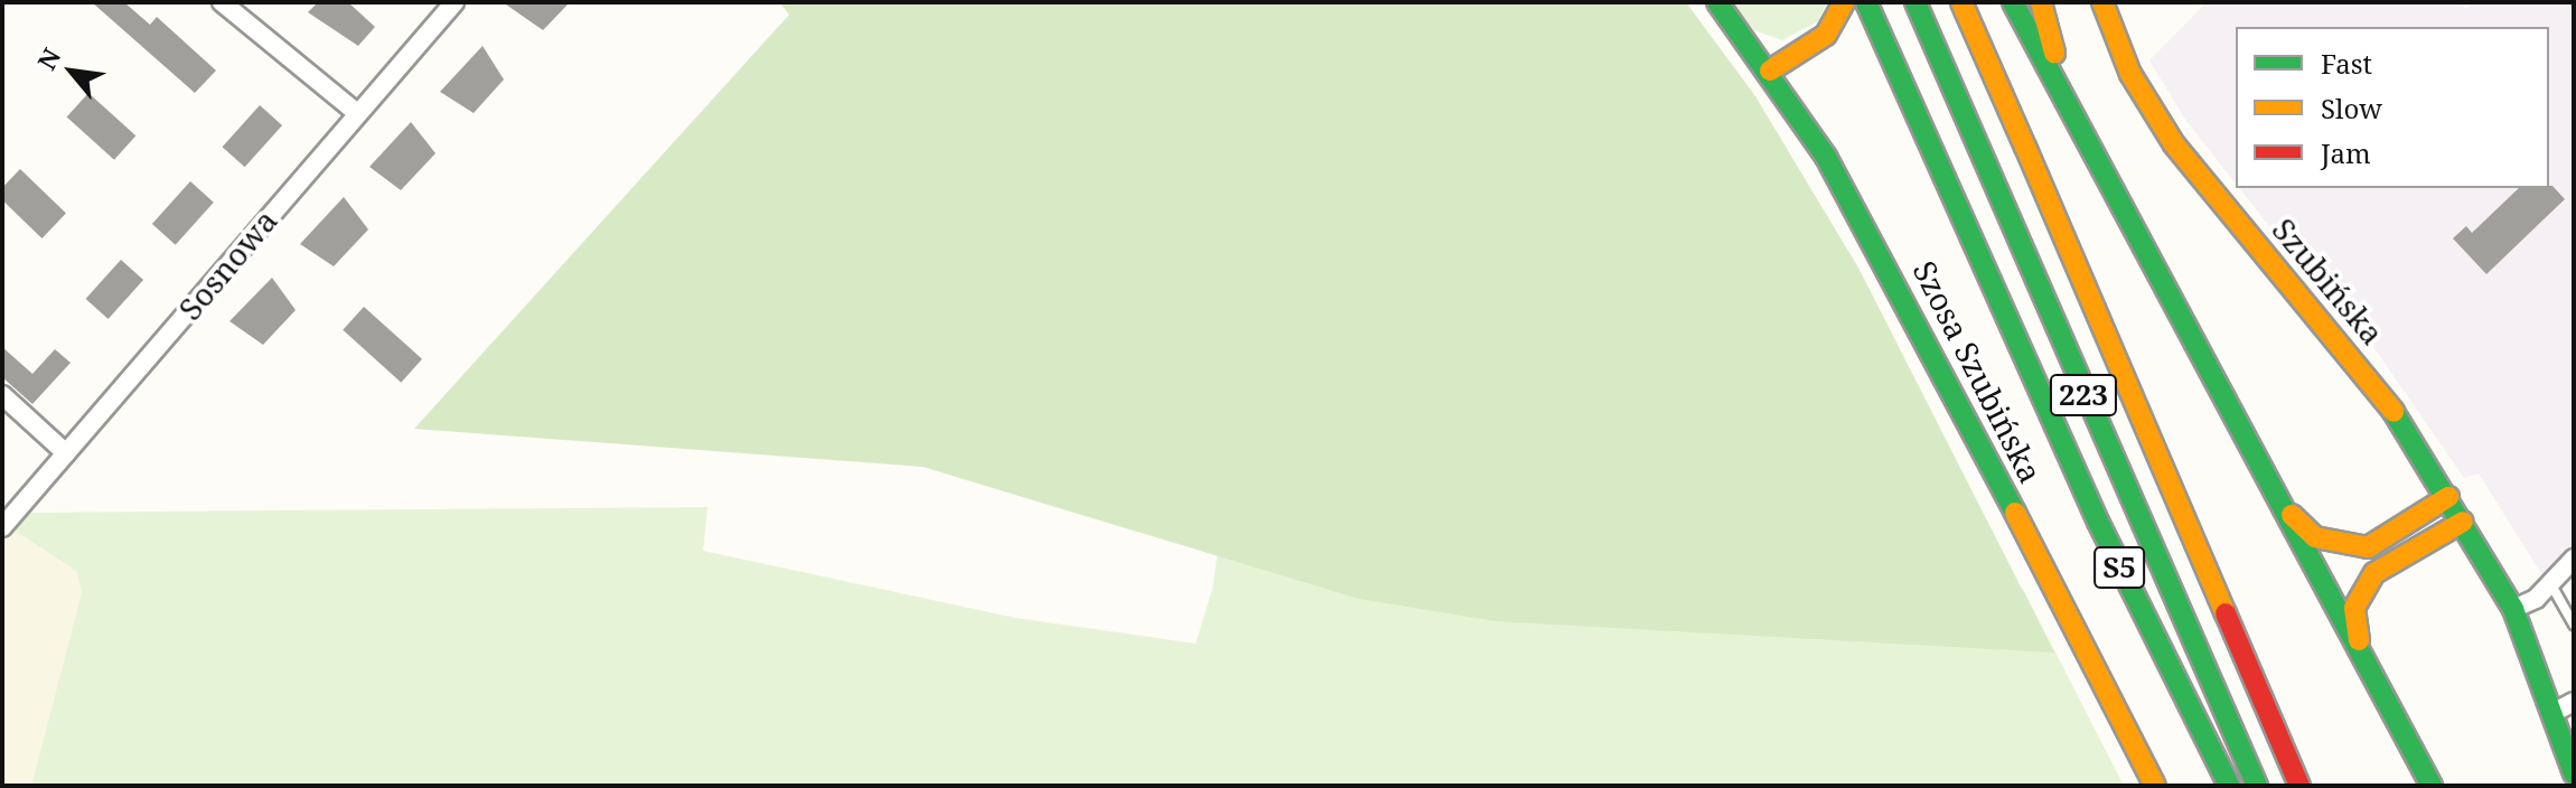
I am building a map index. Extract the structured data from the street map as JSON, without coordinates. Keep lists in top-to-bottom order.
{
  "streets": {
    "main road": [
      "Szubińska",
      "Szosa Szubińska",
      "223",
      "S5"
    ],
    "street": ["Sosnowa"]
  },
  "legend": ["Fast", "Slow", "Jam"],
  "north": "top left"
}
